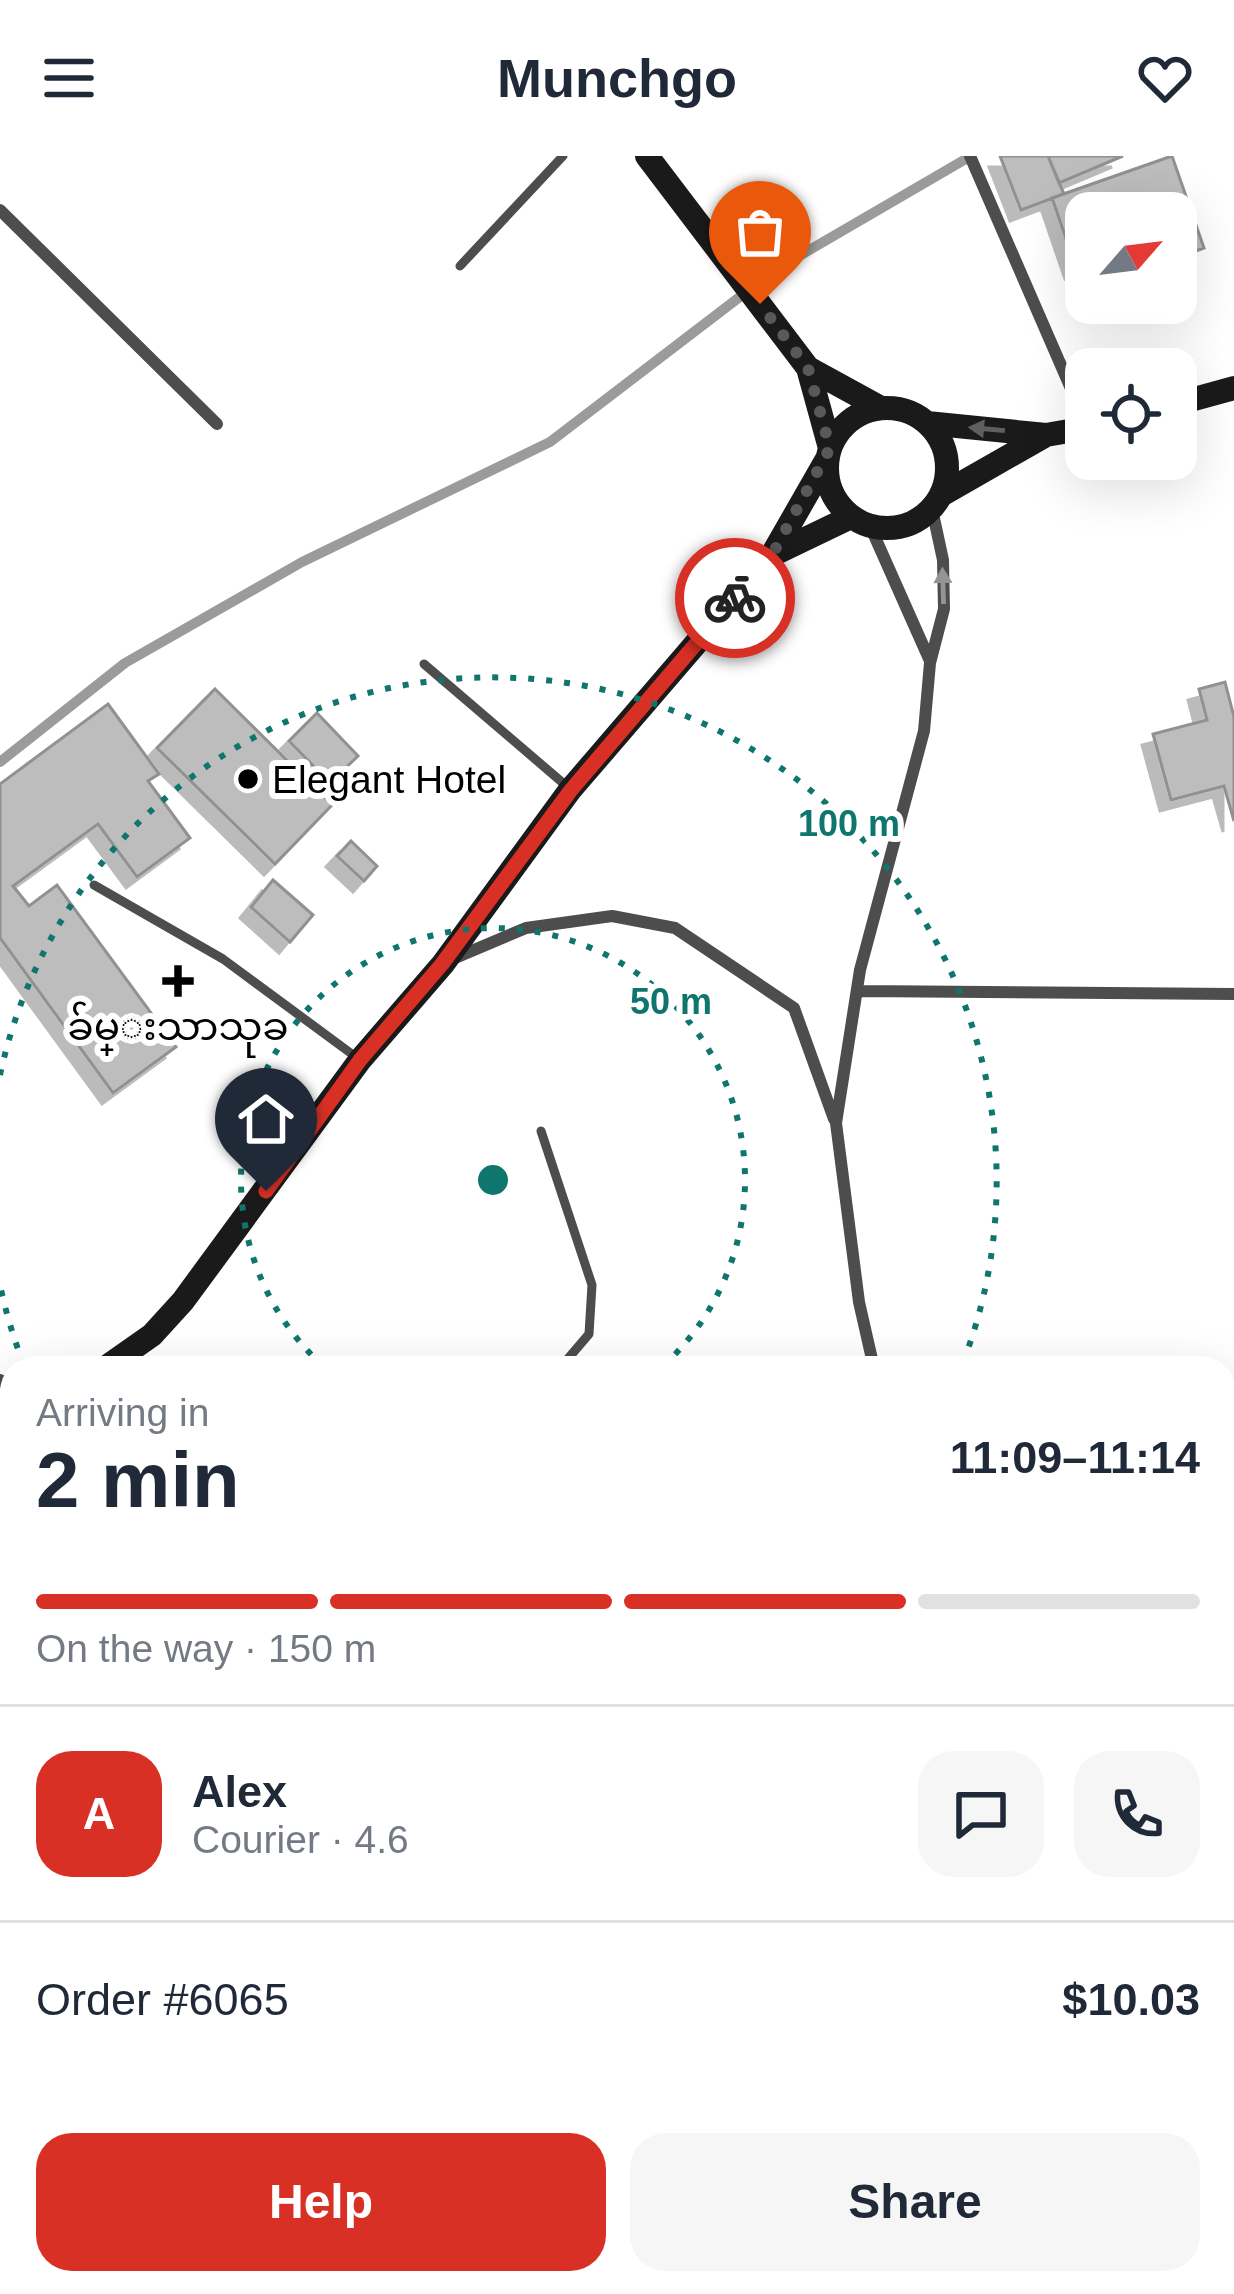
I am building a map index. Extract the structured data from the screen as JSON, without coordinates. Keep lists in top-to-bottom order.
{
  "places": {
    "other": ["Elegant Hotel"],
    "health": ["ခ်မ္းသာသုခ"]
  },
  "north": "top right",
  "page": {
    "header": "Munchgo",
    "heading": ["2 min", "Arriving in", "11:09–11:14"],
    "panel": [
      "Alex",
      "Courier · 4.6",
      "Order #6065",
      "$10.03"
    ],
    "bar": "On the way · 150 m",
    "round": "A",
    "buttons": ["Help", "Share"]
  },
  "rings": ["100 m", "50 m"]
}
